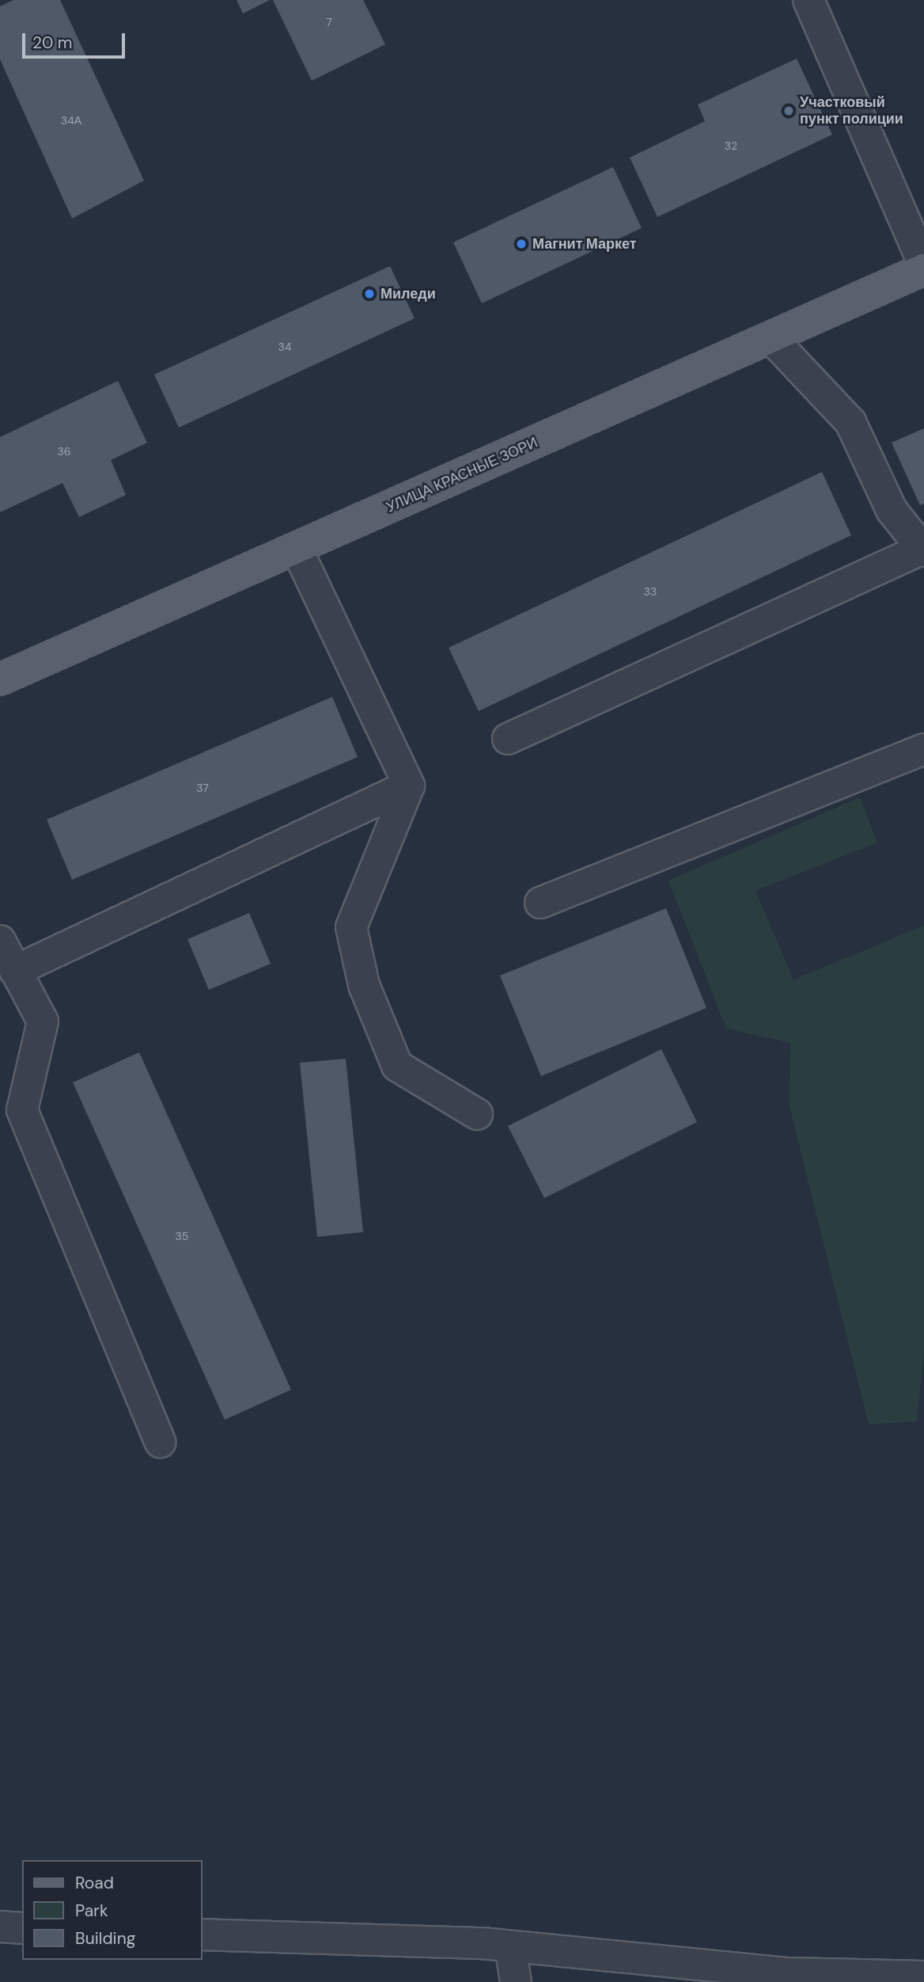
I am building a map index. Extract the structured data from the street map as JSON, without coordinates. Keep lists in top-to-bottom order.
{
  "streets": {
    "main road": ["УЛИЦА КРАСНЫЕ ЗОРИ"]
  },
  "places": ["Участковый пункт полиции", "Магнит Маркет", "Миледи"],
  "house_numbers": [
    "7",
    "34А",
    "32",
    "34",
    "36",
    "33",
    "37",
    "35"
  ],
  "legend": ["Road", "Park", "Building"],
  "scale_bar": "20 m"
}
